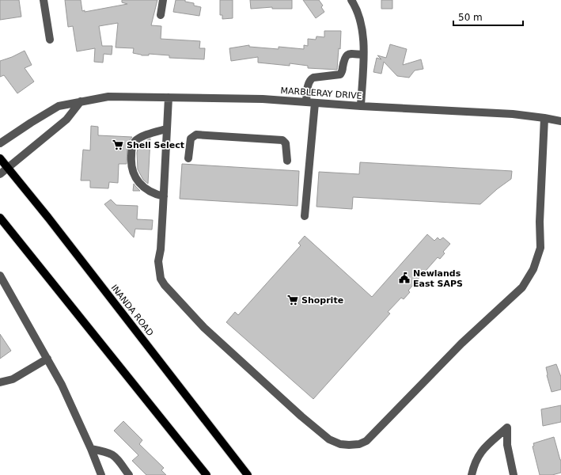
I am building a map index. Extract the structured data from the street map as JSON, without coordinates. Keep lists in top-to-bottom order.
{
  "streets": {
    "main road": ["INANDA ROAD"],
    "street": ["MARBLERAY DRIVE"]
  },
  "places": {
    "supermarket": ["Shell Select", "Shoprite"],
    "public building": ["Newlands East SAPS"]
  },
  "scale_bar": "50 m"
}
